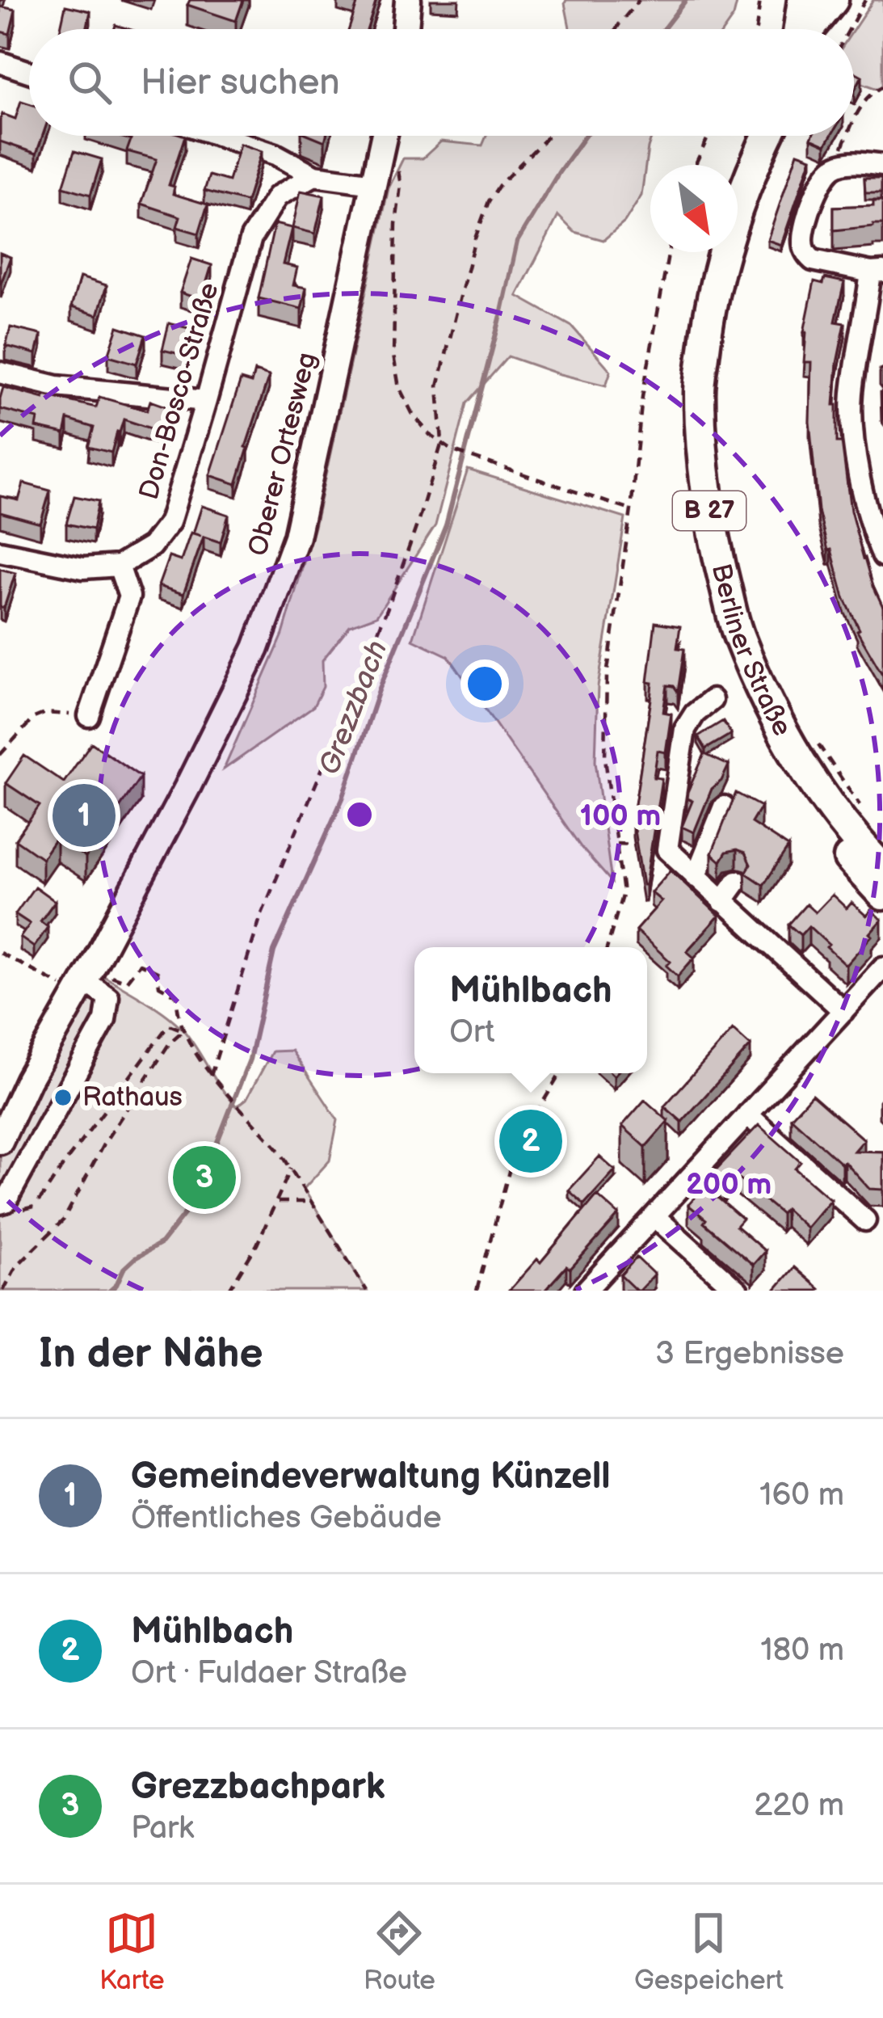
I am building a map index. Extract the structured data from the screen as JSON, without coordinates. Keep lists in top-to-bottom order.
{
  "streets": {
    "highway": ["B 27", "Berliner Straße"],
    "main road": ["Oberer Ortesweg"],
    "street": ["Don-Bosco-Straße"]
  },
  "water": ["Grezzbach"],
  "places": ["Rathaus"],
  "north": "bottom right",
  "page": {
    "search": "Hier suchen",
    "pins": ["1", "2", "3"],
    "popup": ["Mühlbach", "Ort"],
    "heading": ["In der Nähe", "3 Ergebnisse"],
    "list": [
      {
        "mark": "1",
        "name": "Gemeindeverwaltung Künzell",
        "note": "Öffentliches Gebäude",
        "value": "160 m"
      },
      {
        "mark": "2",
        "name": "Mühlbach",
        "note": "Ort · Fuldaer Straße",
        "value": "180 m"
      },
      {
        "mark": "3",
        "name": "Grezzbachpark",
        "note": "Park",
        "value": "220 m"
      }
    ],
    "nav": ["Karte", "Route", "Gespeichert"]
  },
  "rings": ["100 m", "200 m"]
}
